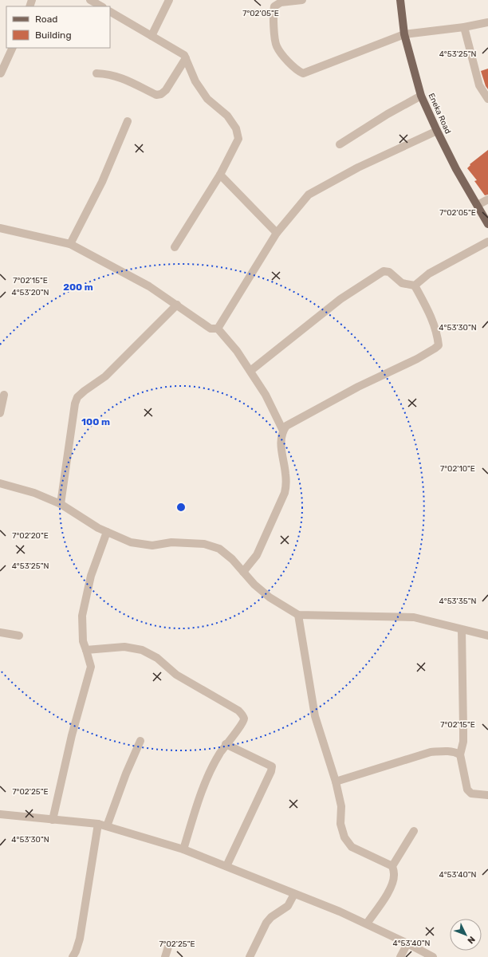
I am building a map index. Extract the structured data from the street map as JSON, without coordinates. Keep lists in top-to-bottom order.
{
  "streets": {
    "main road": ["Eneka Road"]
  },
  "legend": ["Road", "Building"],
  "north": "bottom right",
  "coordinates": [
    "7°02'05\"E",
    "4°53'25\"N",
    "7°02'15\"E",
    "4°53'20\"N",
    "4°53'30\"N",
    "7°02'10\"E",
    "7°02'20\"E",
    "4°53'35\"N",
    "7°02'25\"E",
    "4°53'40\"N"
  ],
  "rings": ["200 m", "100 m"]
}
